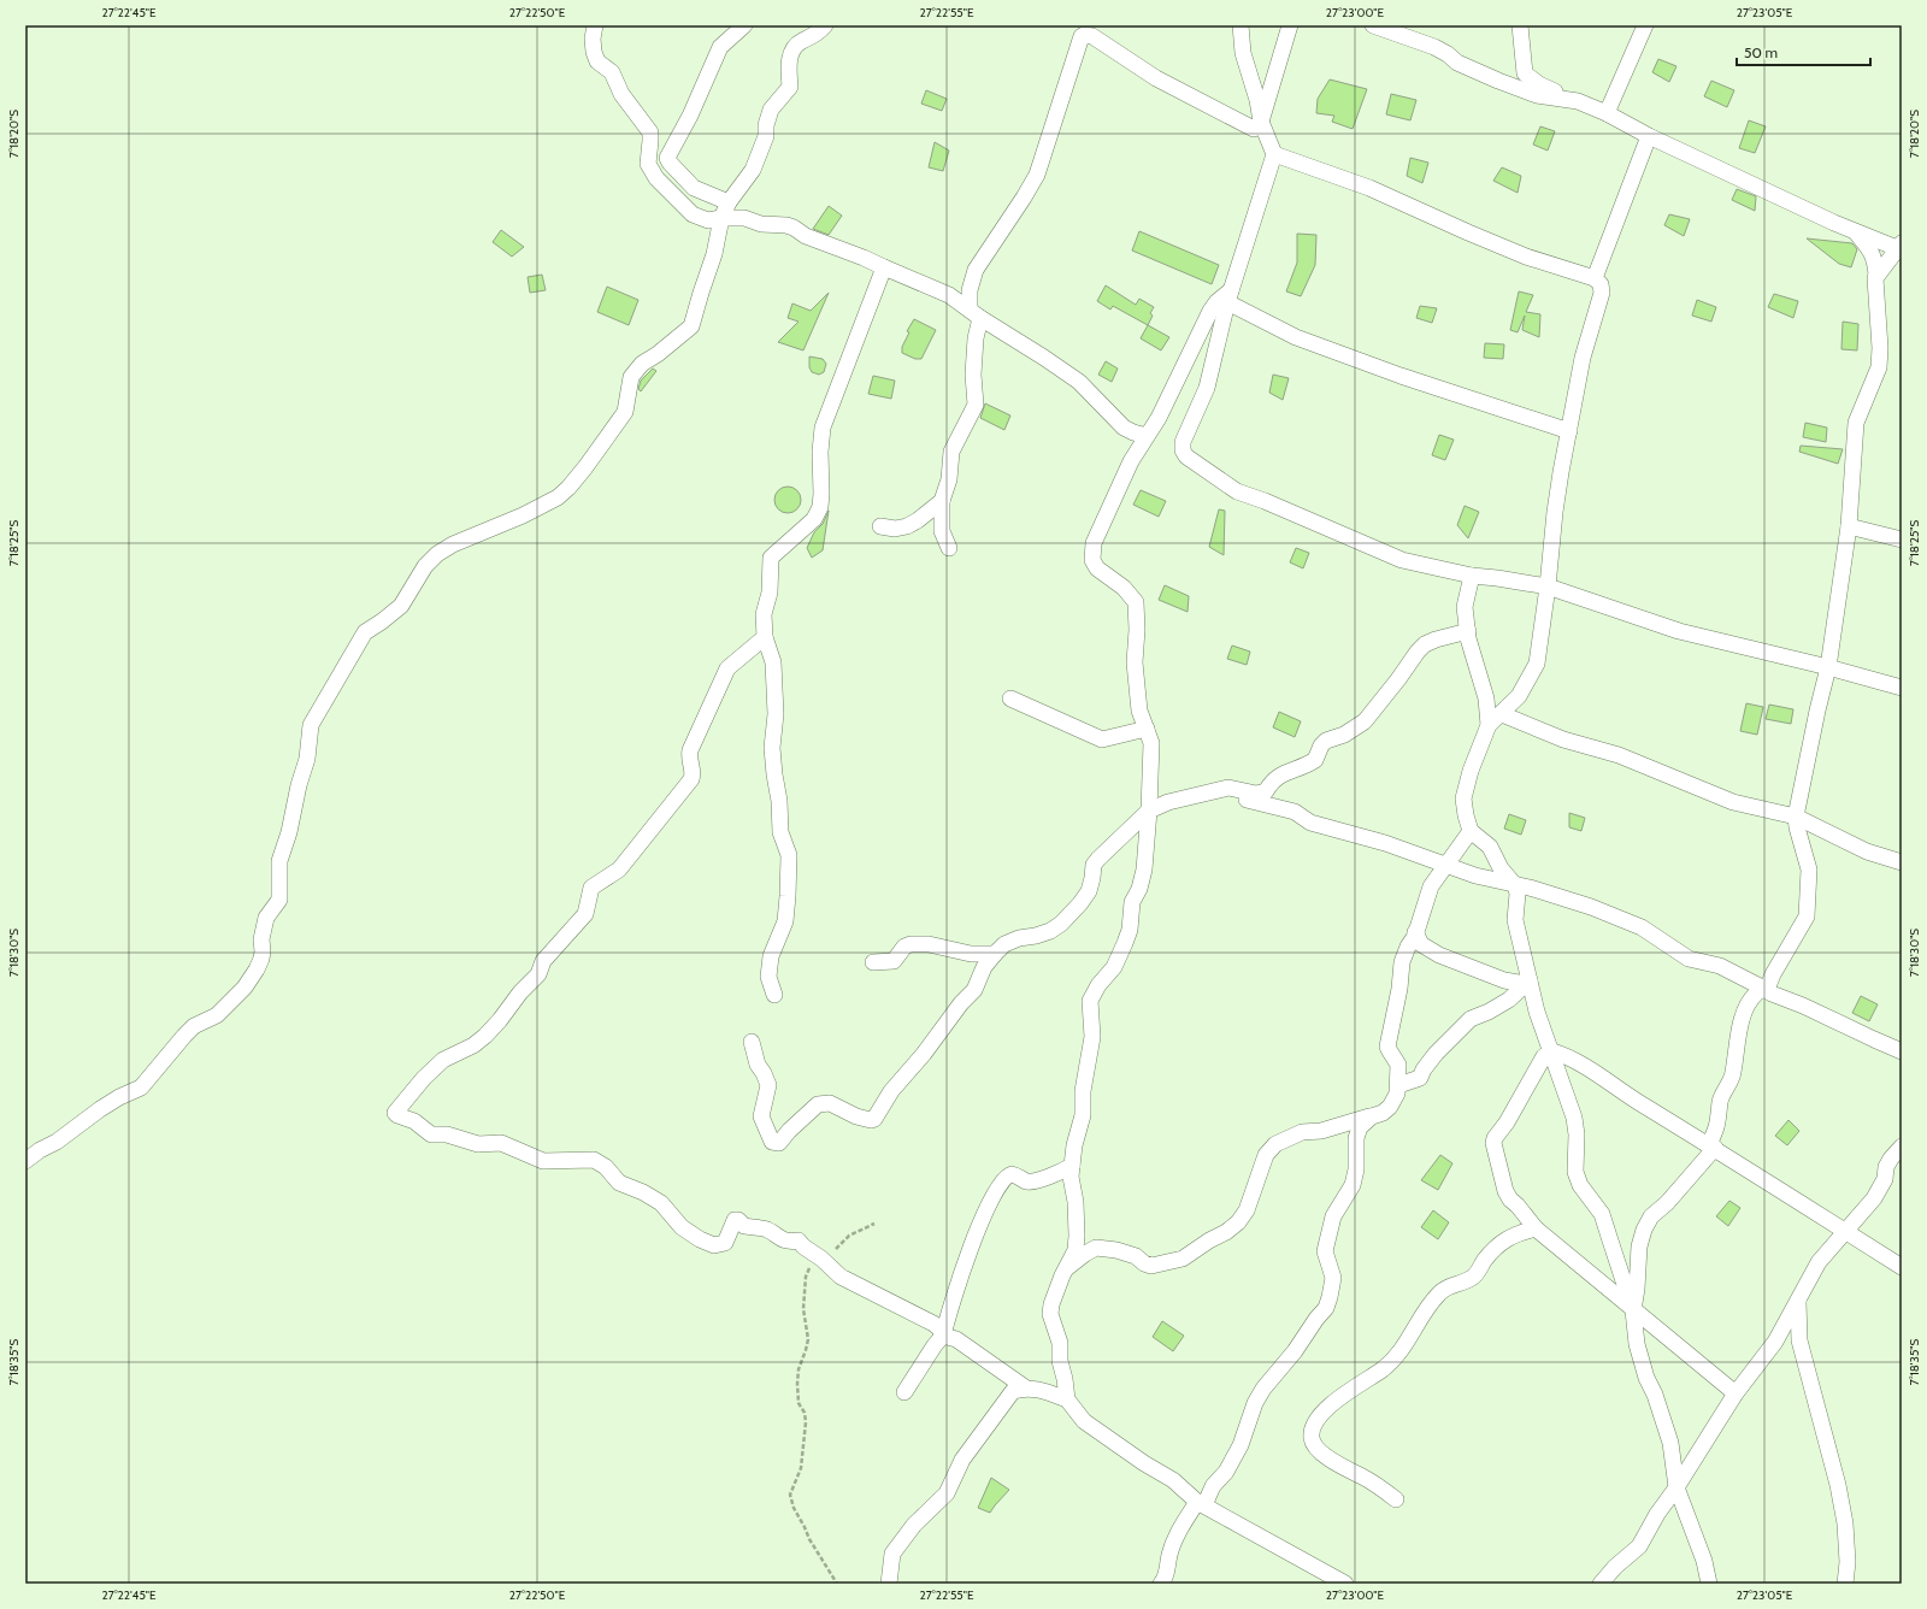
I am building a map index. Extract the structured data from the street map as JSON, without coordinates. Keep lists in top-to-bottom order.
{
  "scale_bar": "50 m",
  "coordinates": [
    "27°22'45\"E",
    "27°22'50\"E",
    "27°22'55\"E",
    "27°23'00\"E",
    "27°23'05\"E",
    "7°18'20\"S",
    "7°18'25\"S",
    "7°18'30\"S",
    "7°18'35\"S"
  ]
}
